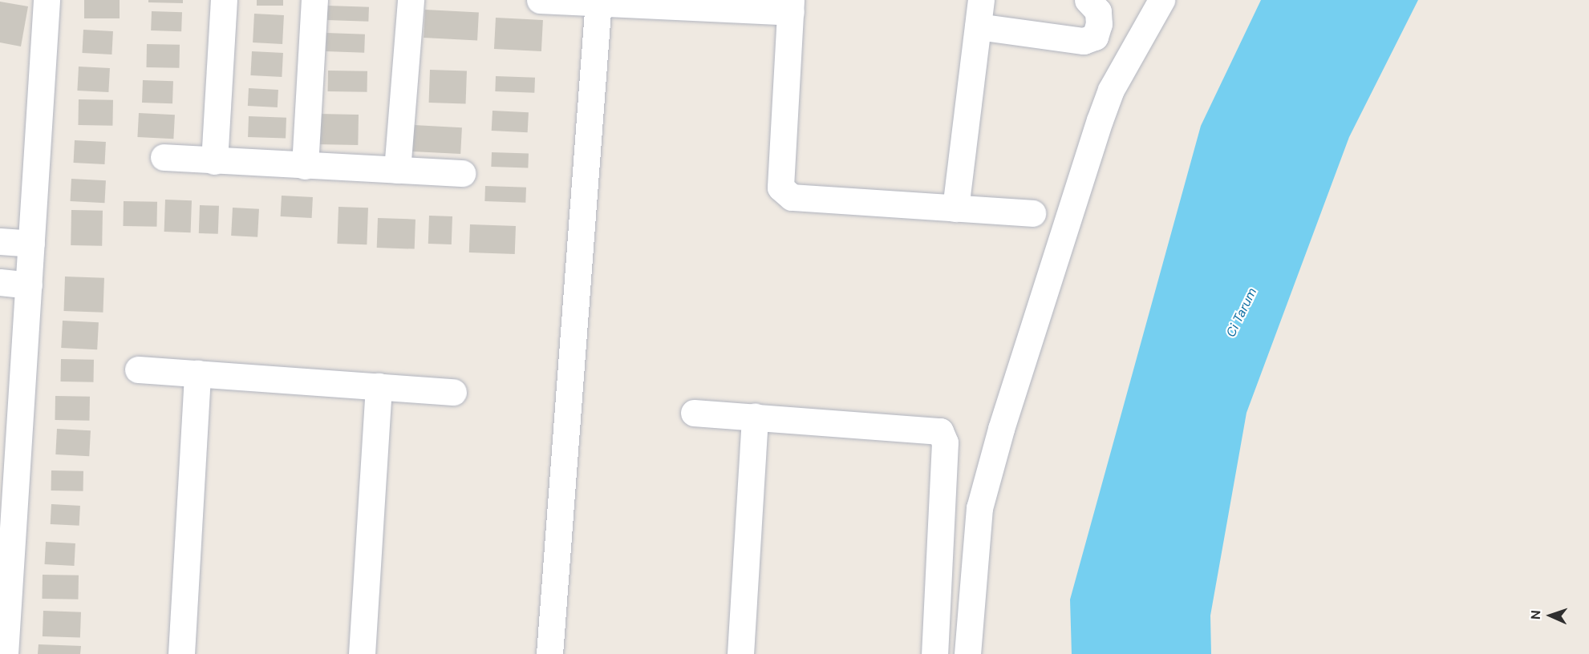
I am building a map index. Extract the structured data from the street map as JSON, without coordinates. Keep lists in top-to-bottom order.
{
  "water": ["Ci Tarum"],
  "north": "left"
}
